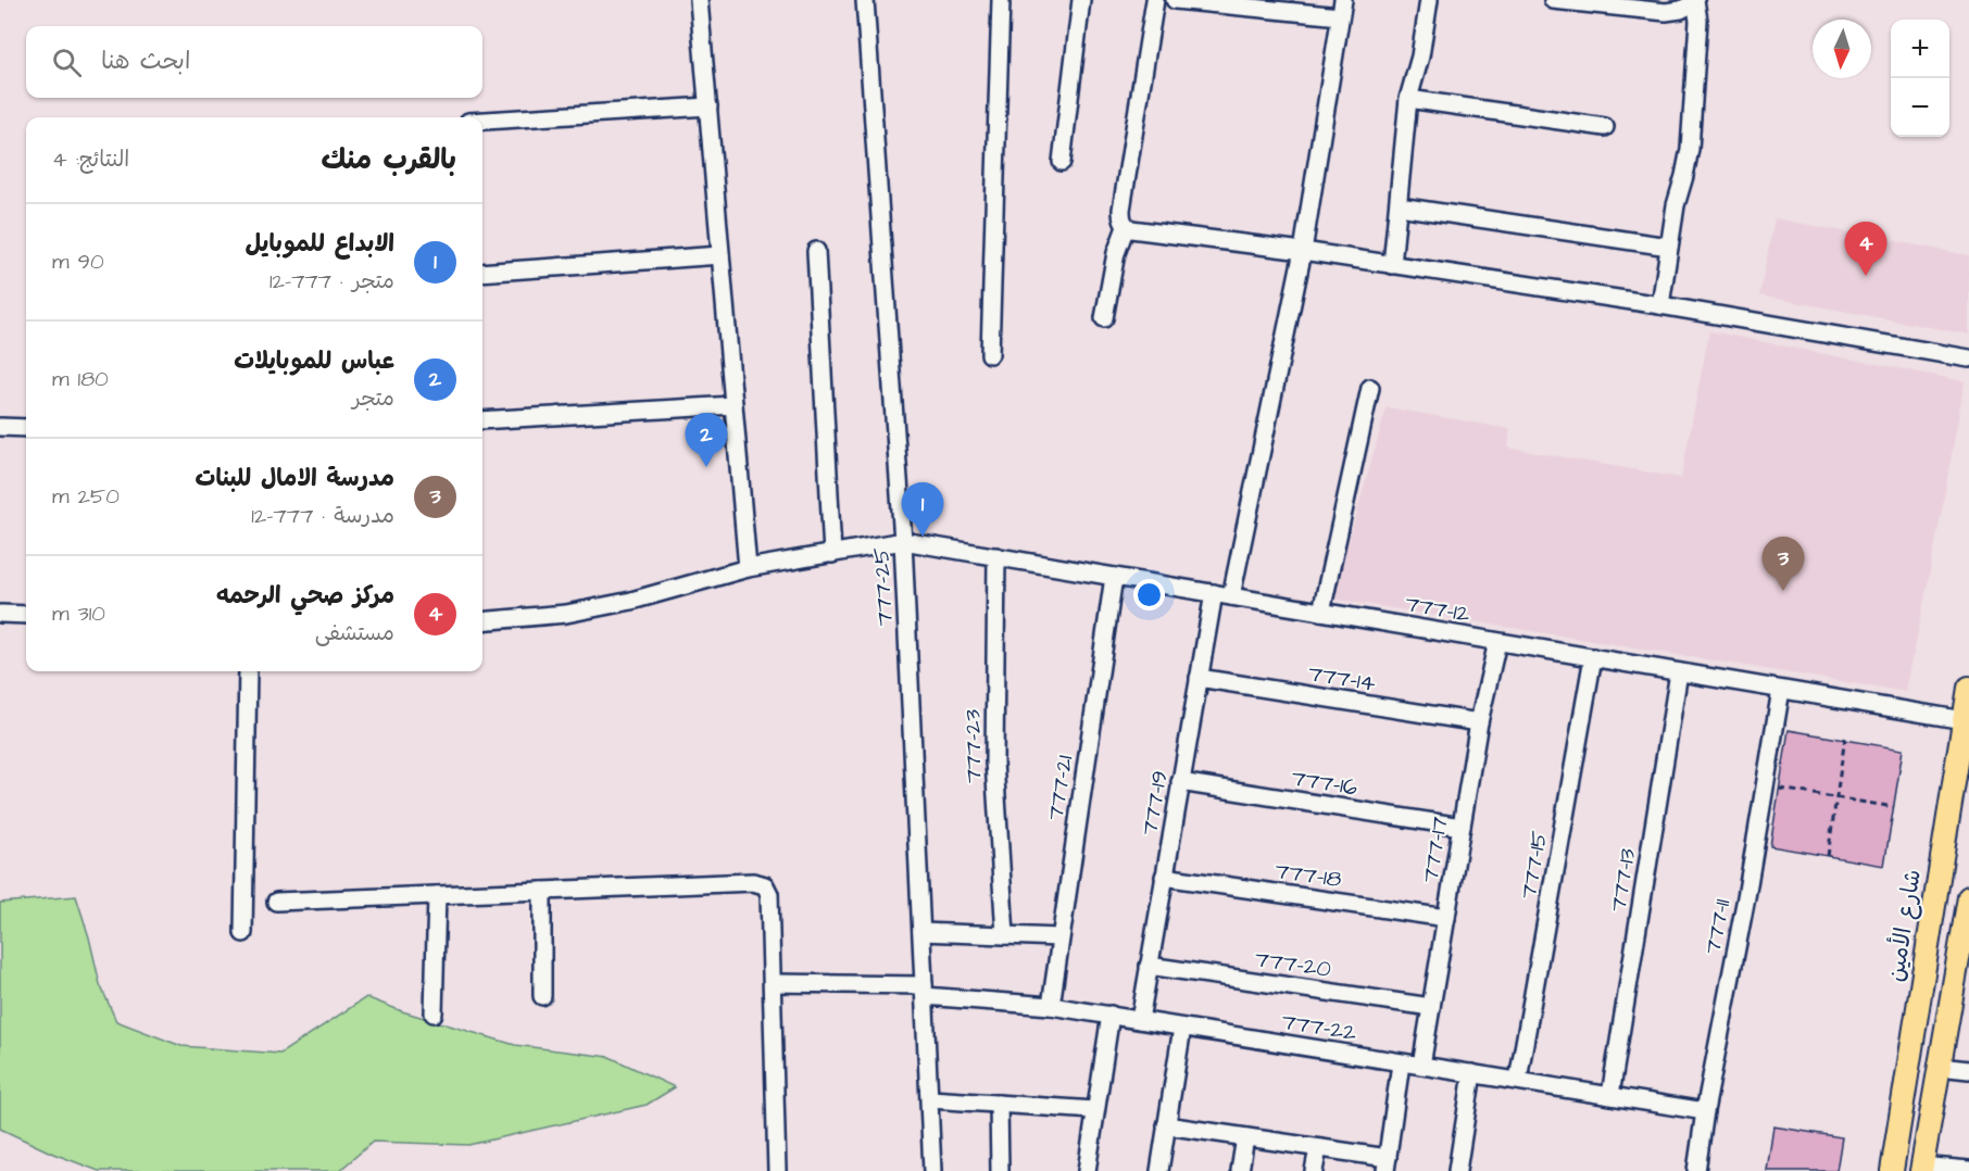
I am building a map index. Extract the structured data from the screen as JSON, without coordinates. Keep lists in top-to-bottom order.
{
  "streets": {
    "main road": ["شارع الأمين"],
    "street": [
      "777-25",
      "777-12",
      "777-14",
      "777-23",
      "777-16",
      "777-21",
      "777-19",
      "777-17",
      "777-15",
      "777-18",
      "777-13",
      "777-11",
      "777-20",
      "777-22"
    ]
  },
  "crossings": [
    ["777-25", "777-12"],
    ["777-25", "777-22"],
    ["777-12", "777-23"],
    ["777-12", "777-21"],
    ["777-12", "777-19"],
    ["777-12", "777-17"],
    ["777-12", "777-15"],
    ["777-12", "777-13"],
    ["777-12", "شارع الأمين"],
    ["777-12", "777-11"],
    ["777-14", "777-19"],
    ["777-14", "777-17"],
    ["777-16", "777-19"],
    ["777-16", "777-17"],
    ["777-21", "777-22"],
    ["777-19", "777-18"],
    ["777-19", "777-20"],
    ["777-19", "777-22"],
    ["777-17", "777-18"],
    ["777-17", "777-20"],
    ["777-17", "777-22"],
    ["777-15", "777-22"],
    ["777-13", "777-22"],
    ["777-11", "777-22"]
  ],
  "north": "bottom",
  "page": {
    "map_buttons": ["+", "−"],
    "search": "ابحث هنا",
    "heading": ["بالقرب منك", "النتائج: 4"],
    "list": [
      {
        "mark": "1",
        "name": "الابداع للموبايل",
        "note": "متجر · 777-12",
        "value": "90 m"
      },
      {
        "mark": "2",
        "name": "عباس للموبايلات",
        "note": "متجر",
        "value": "180 m"
      },
      {
        "mark": "3",
        "name": "مدرسة الامال للبنات",
        "note": "مدرسة · 777-12",
        "value": "250 m"
      },
      {
        "mark": "4",
        "name": "مركز صحي الرحمه",
        "note": "مستشفى",
        "value": "310 m"
      }
    ],
    "pins": [
      "4",
      "2",
      "1",
      "3"
    ]
  }
}
